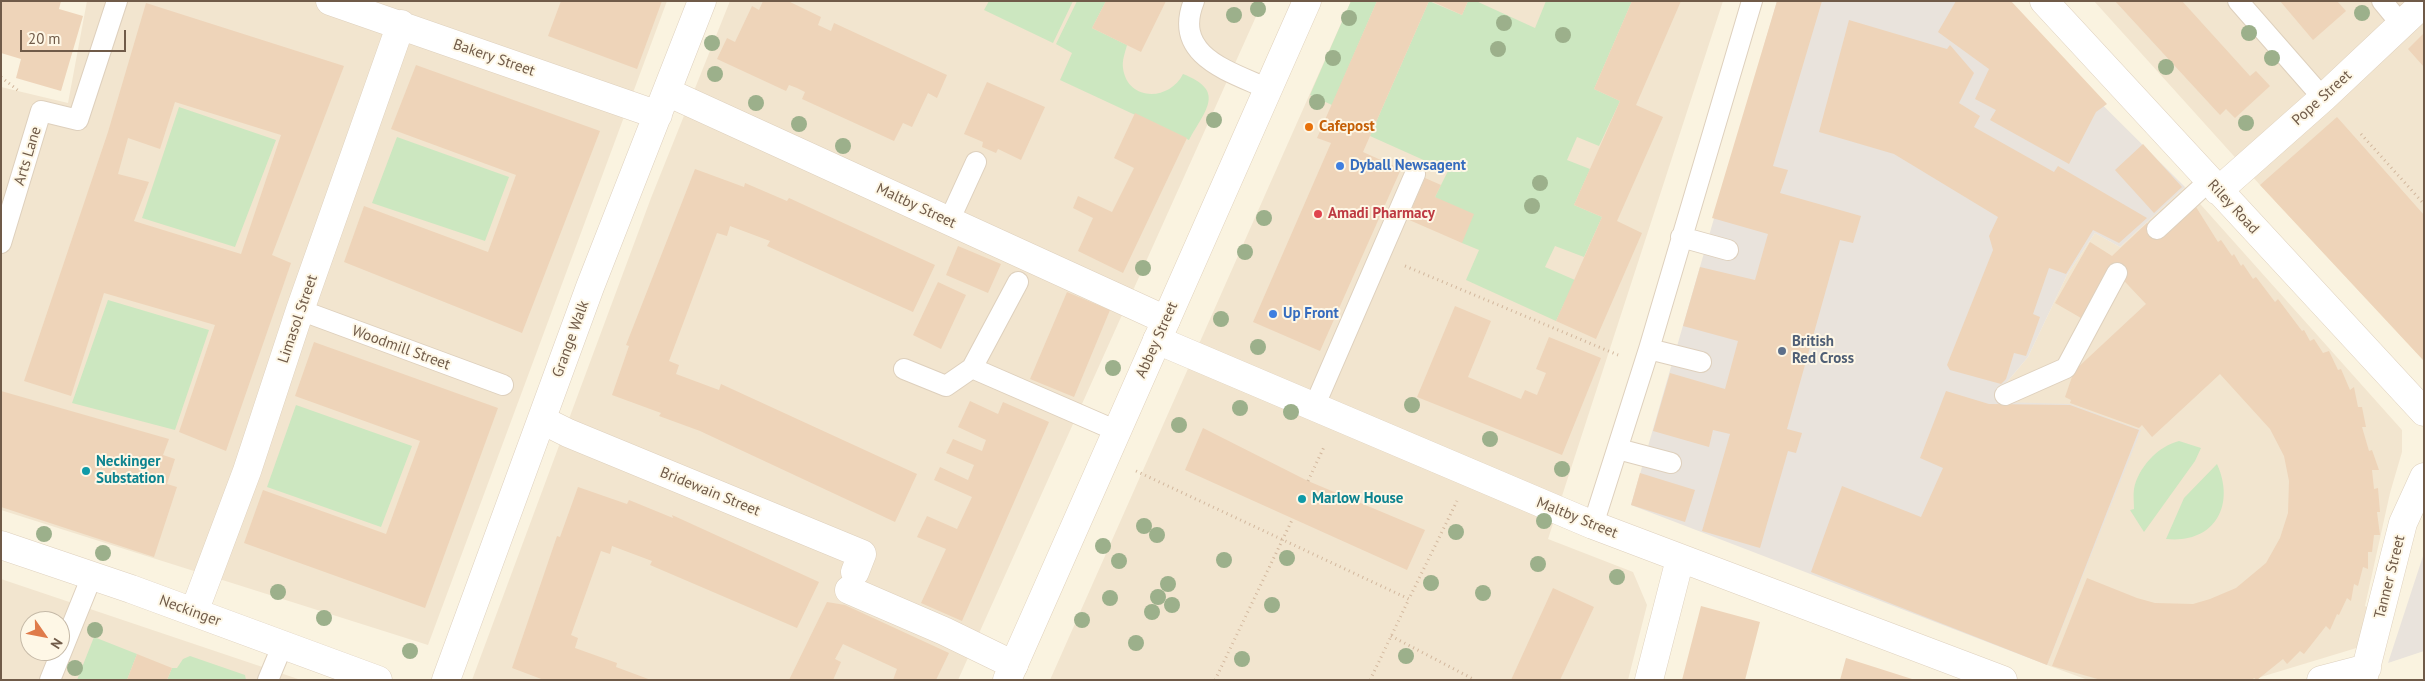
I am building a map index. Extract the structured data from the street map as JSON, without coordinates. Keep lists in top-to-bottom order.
{
  "streets": {
    "street": [
      "Bakery Street",
      "Pope Street",
      "Maltby Street",
      "Riley Road",
      "Limasol Street",
      "Grange Walk",
      "Abbey Street",
      "Bridewain Street",
      "Tanner Street",
      "Neckinger"
    ],
    "lane": ["Arts Lane", "Woodmill Street"]
  },
  "crossings": [
    ["Bakery Street", "Maltby Street"],
    ["Bakery Street", "Limasol Street"],
    ["Bakery Street", "Grange Walk"],
    ["Pope Street", "Riley Road"],
    ["Maltby Street", "Grange Walk"],
    ["Maltby Street", "Abbey Street"],
    ["Limasol Street", "Woodmill Street"],
    ["Limasol Street", "Neckinger"],
    ["Grange Walk", "Bridewain Street"],
    ["Abbey Street", "Bridewain Street"]
  ],
  "places": [
    "Cafepost",
    "Dyball Newsagent",
    "Amadi Pharmacy",
    "Up Front",
    "British Red Cross",
    "Neckinger Substation",
    "Marlow House"
  ],
  "scale_bar": "20 m",
  "north": "bottom right"
}
